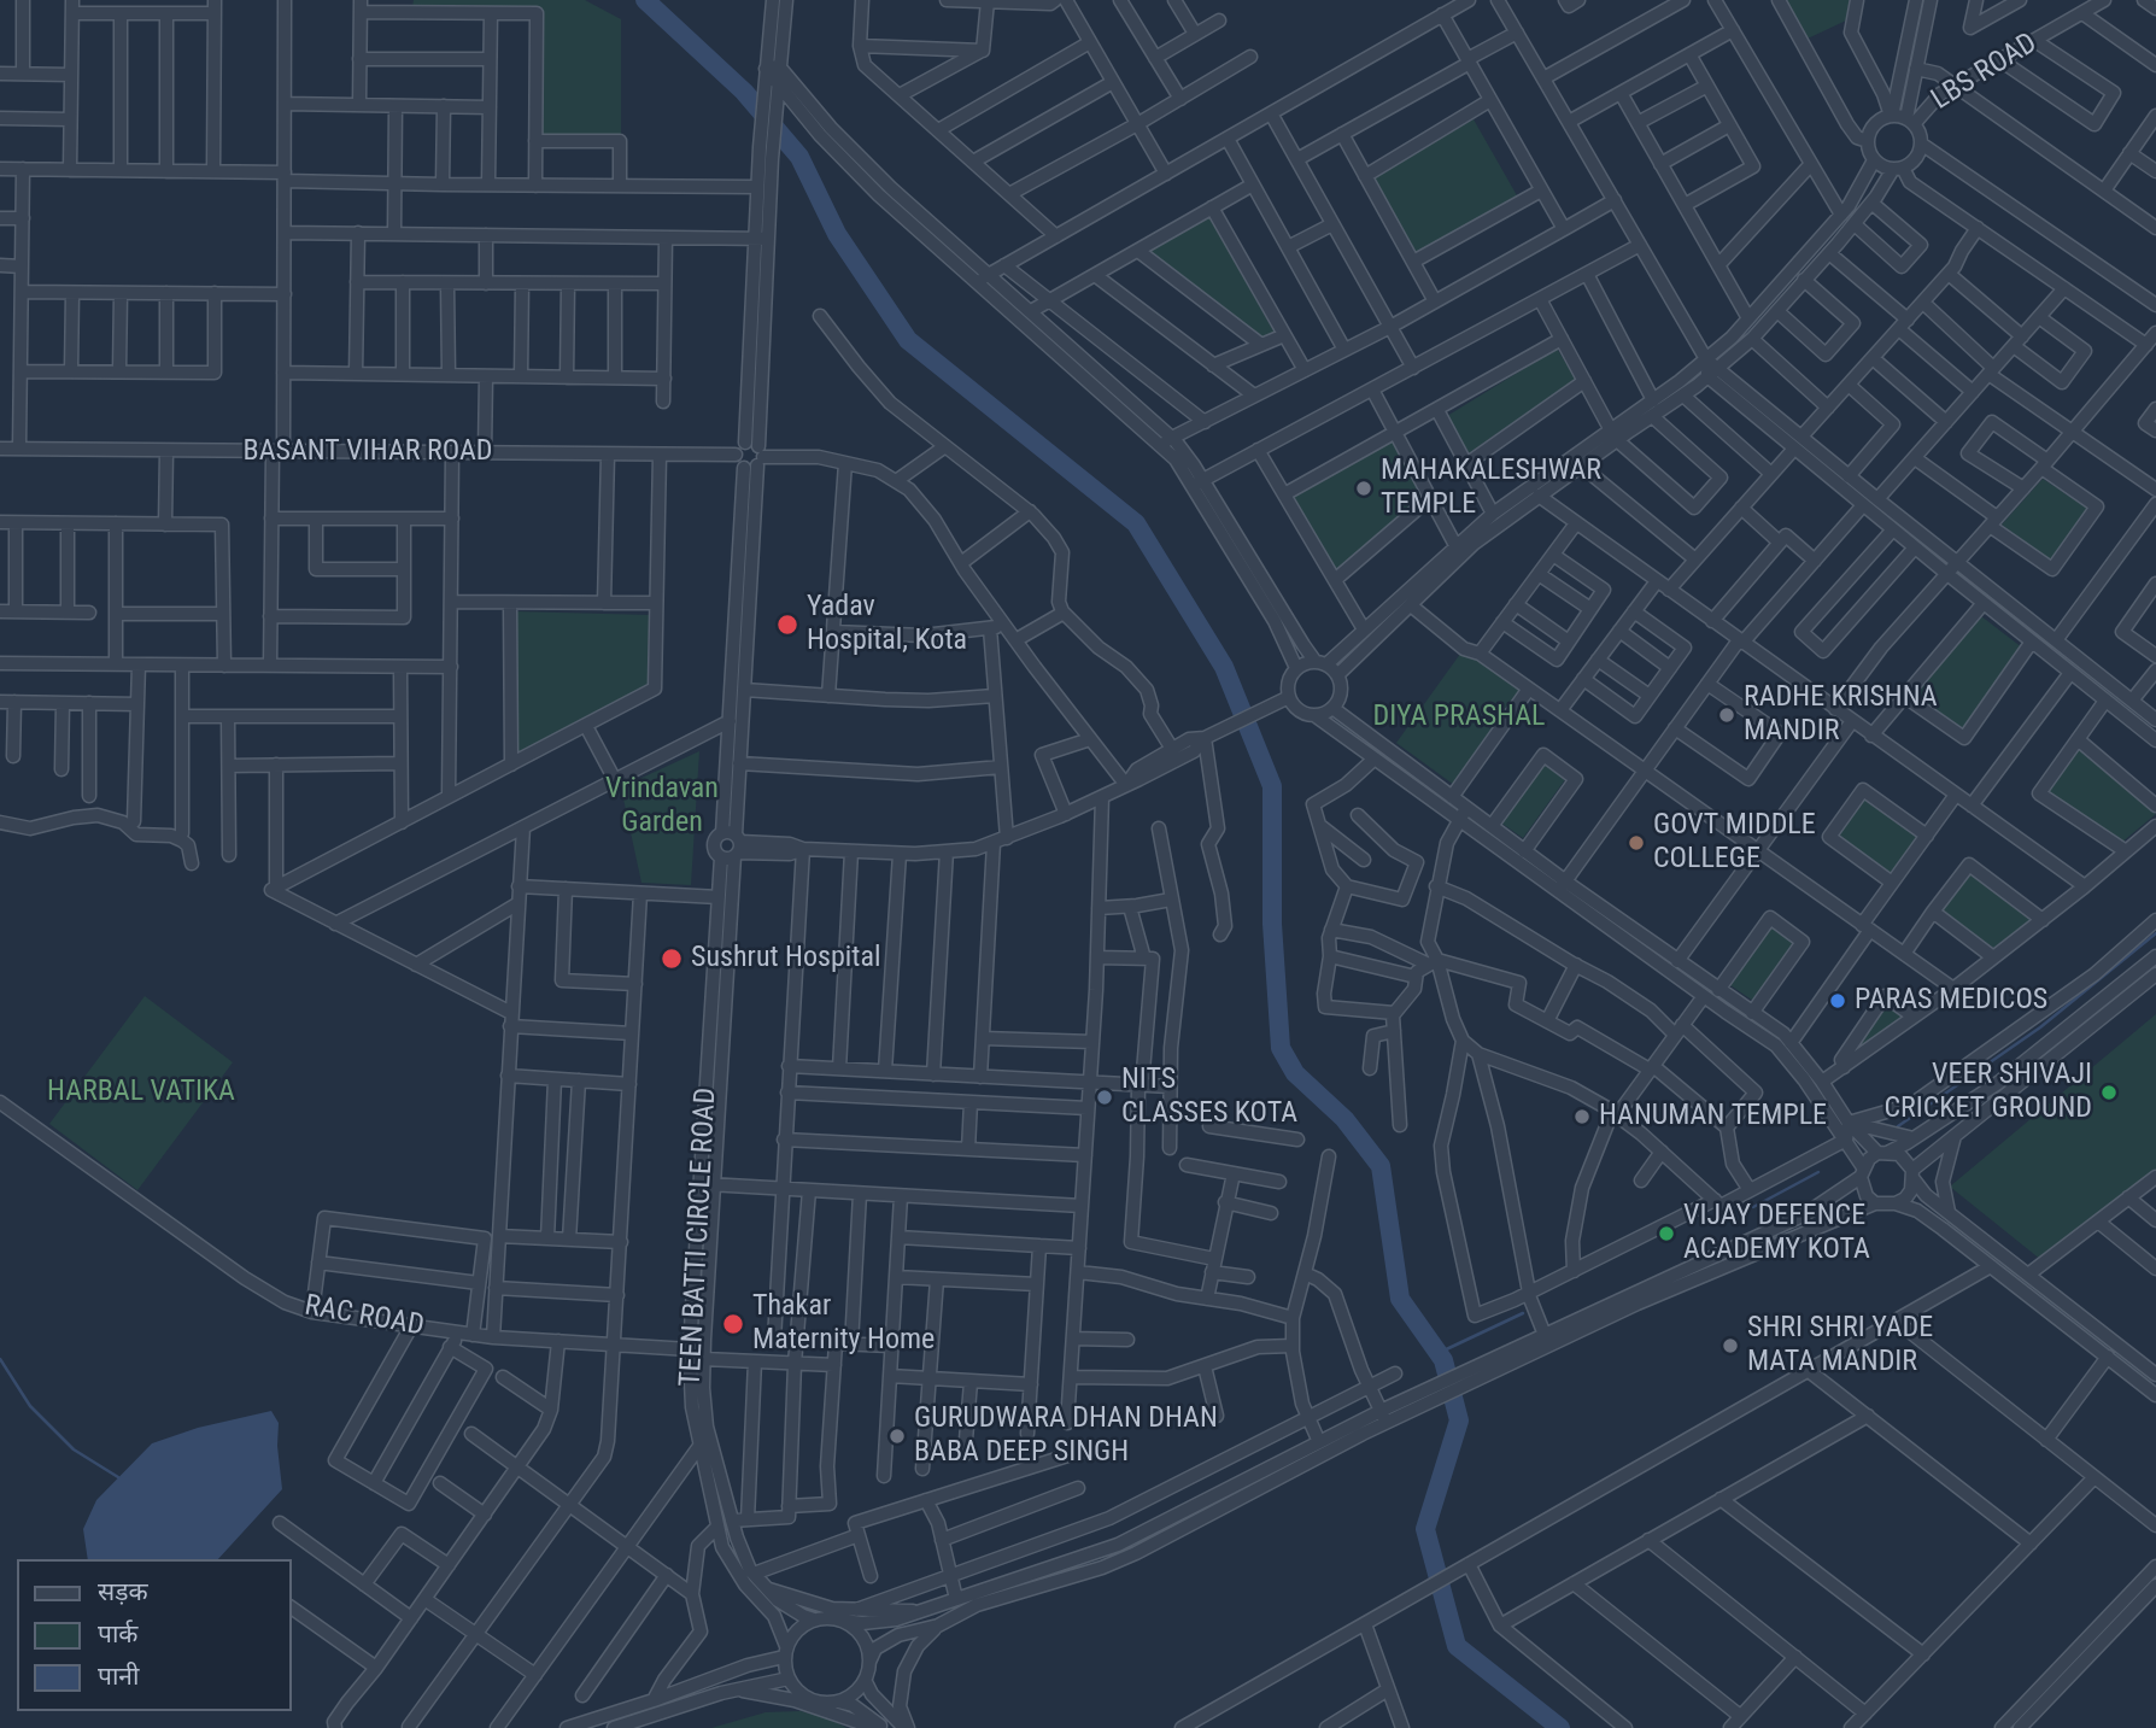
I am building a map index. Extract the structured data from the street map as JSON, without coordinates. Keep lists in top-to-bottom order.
{
  "streets": {
    "street": [
      "LBS ROAD",
      "BASANT VIHAR ROAD",
      "TEEN BATTI CIRCLE ROAD",
      "RAC ROAD"
    ]
  },
  "crossings": [
    ["TEEN BATTI CIRCLE ROAD", "RAC ROAD"]
  ],
  "parks": ["DIYA PRASHAL", "Vrindavan Garden", "HARBAL VATIKA"],
  "places": [
    "MAHAKALESHWAR TEMPLE",
    "Yadav Hospital, Kota",
    "RADHE KRISHNA MANDIR",
    "GOVT MIDDLE COLLEGE",
    "Sushrut Hospital",
    "PARAS MEDICOS",
    "VEER SHIVAJI CRICKET GROUND",
    "NITS CLASSES KOTA",
    "HANUMAN TEMPLE",
    "VIJAY DEFENCE ACADEMY KOTA",
    "Thakar Maternity Home",
    "SHRI SHRI YADE MATA MANDIR",
    "GURUDWARA DHAN DHAN BABA DEEP SINGH"
  ],
  "legend": ["सड़क", "पार्क", "पानी"]
}
